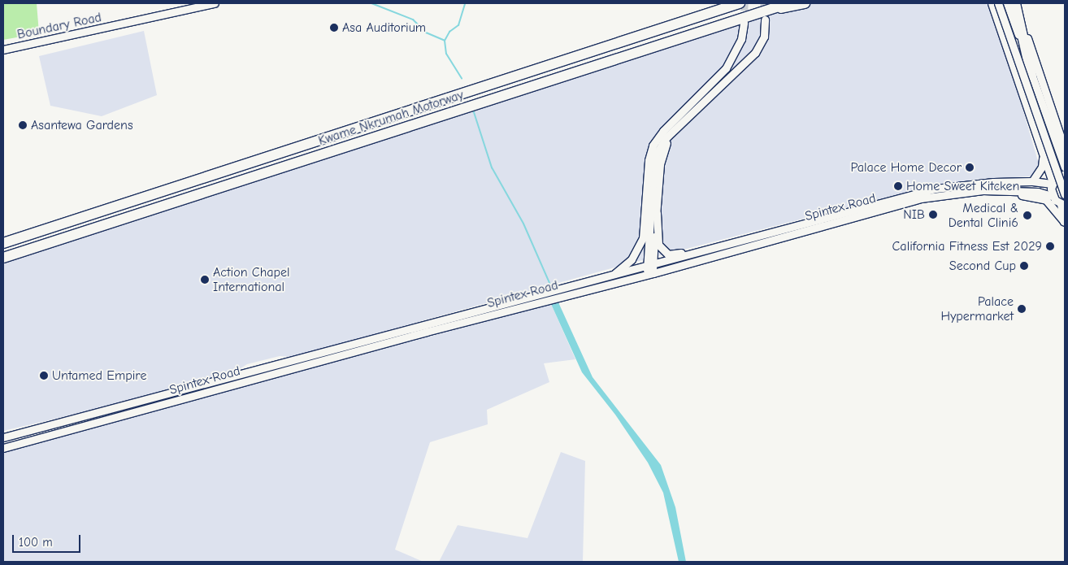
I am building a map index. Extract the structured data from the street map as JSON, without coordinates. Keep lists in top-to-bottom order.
{
  "streets": {
    "highway": ["Kwame Nkrumah Motorway"],
    "main road": ["Boundary Road", "Spintex Road"]
  },
  "places": [
    "Asa Auditorium",
    "Asantewa Gardens",
    "Palace Home Decor",
    "Home Sweet Kitcken",
    "NIB",
    "Medical & Dental Clini6",
    "California Fitness Est 2029",
    "Second Cup",
    "Action Chapel International",
    "Palace Hypermarket",
    "Untamed Empire"
  ],
  "scale_bar": "100 m"
}
